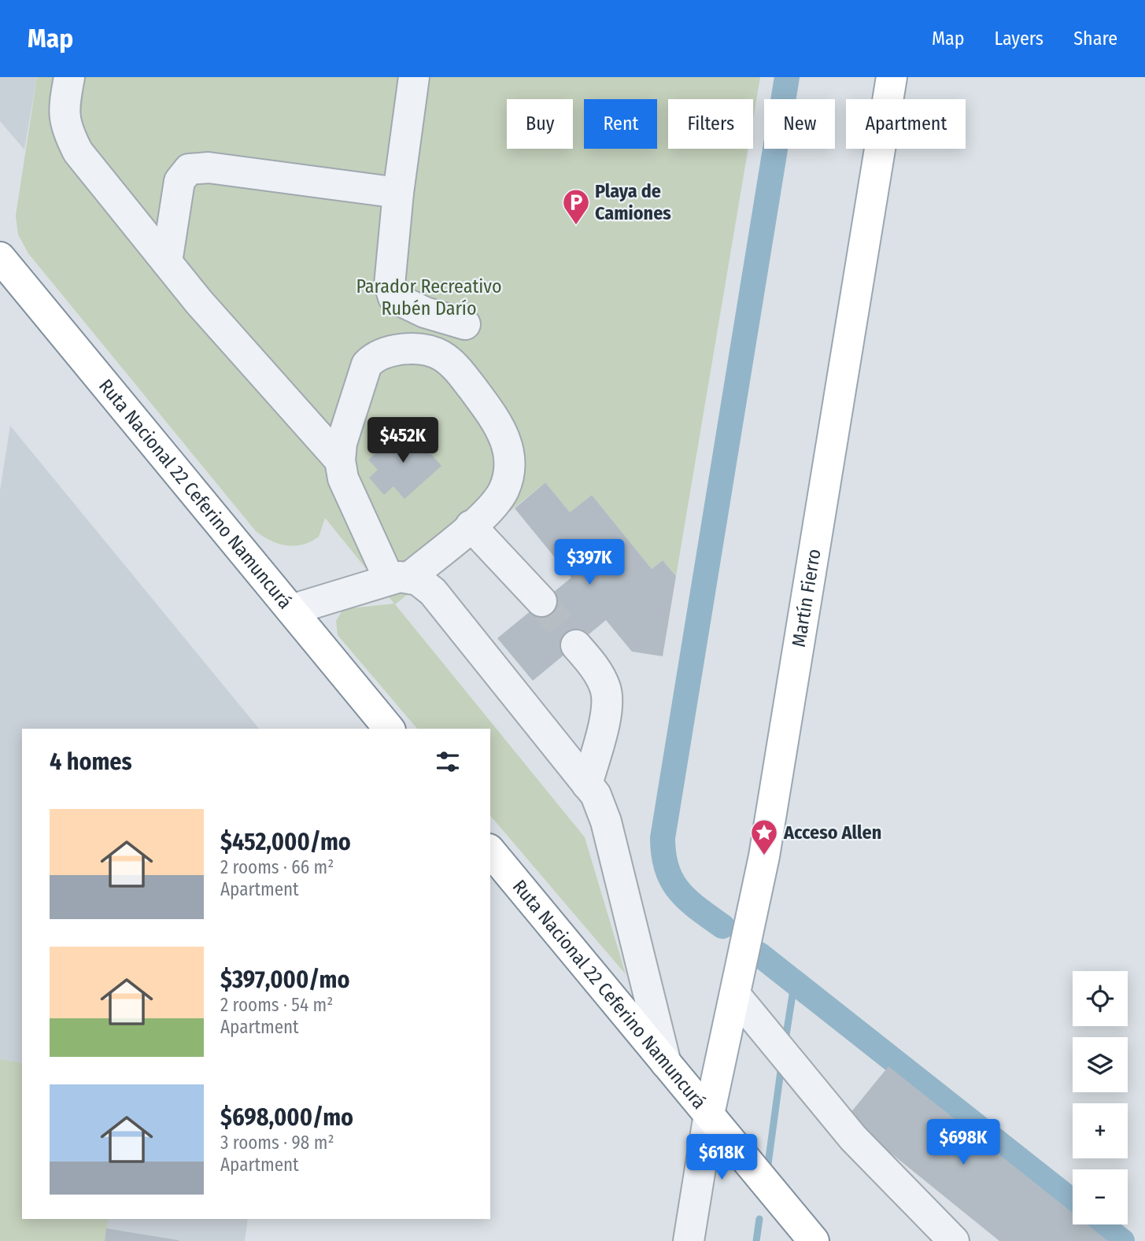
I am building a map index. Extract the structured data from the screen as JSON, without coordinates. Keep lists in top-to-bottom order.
{
  "streets": {
    "main road": ["Ruta Nacional 22 Ceferino Namuncurá", "Martín Fierro"]
  },
  "crossings": [
    ["Ruta Nacional 22 Ceferino Namuncurá", "Martín Fierro"]
  ],
  "parks": ["Parador Recreativo Rubén Darío"],
  "places": {
    "parking": ["Playa de Camiones"],
    "place": ["Acceso Allen"]
  },
  "page": {
    "header": "Map",
    "nav": ["Map", "Layers", "Share"],
    "chip": [
      "Buy",
      "Rent",
      "Filters",
      "New",
      "Apartment"
    ],
    "price": [
      "$452K",
      "$397K",
      "$698K",
      "$618K"
    ],
    "heading": "4 homes",
    "list": [
      {
        "name": "$452,000/mo",
        "note": "2 rooms · 66 m² · Apartment"
      },
      {
        "name": "$397,000/mo",
        "note": "2 rooms · 54 m² · Apartment"
      },
      {
        "name": "$698,000/mo",
        "note": "3 rooms · 98 m² · Apartment"
      }
    ],
    "map_buttons": ["+", "−"]
  }
}
